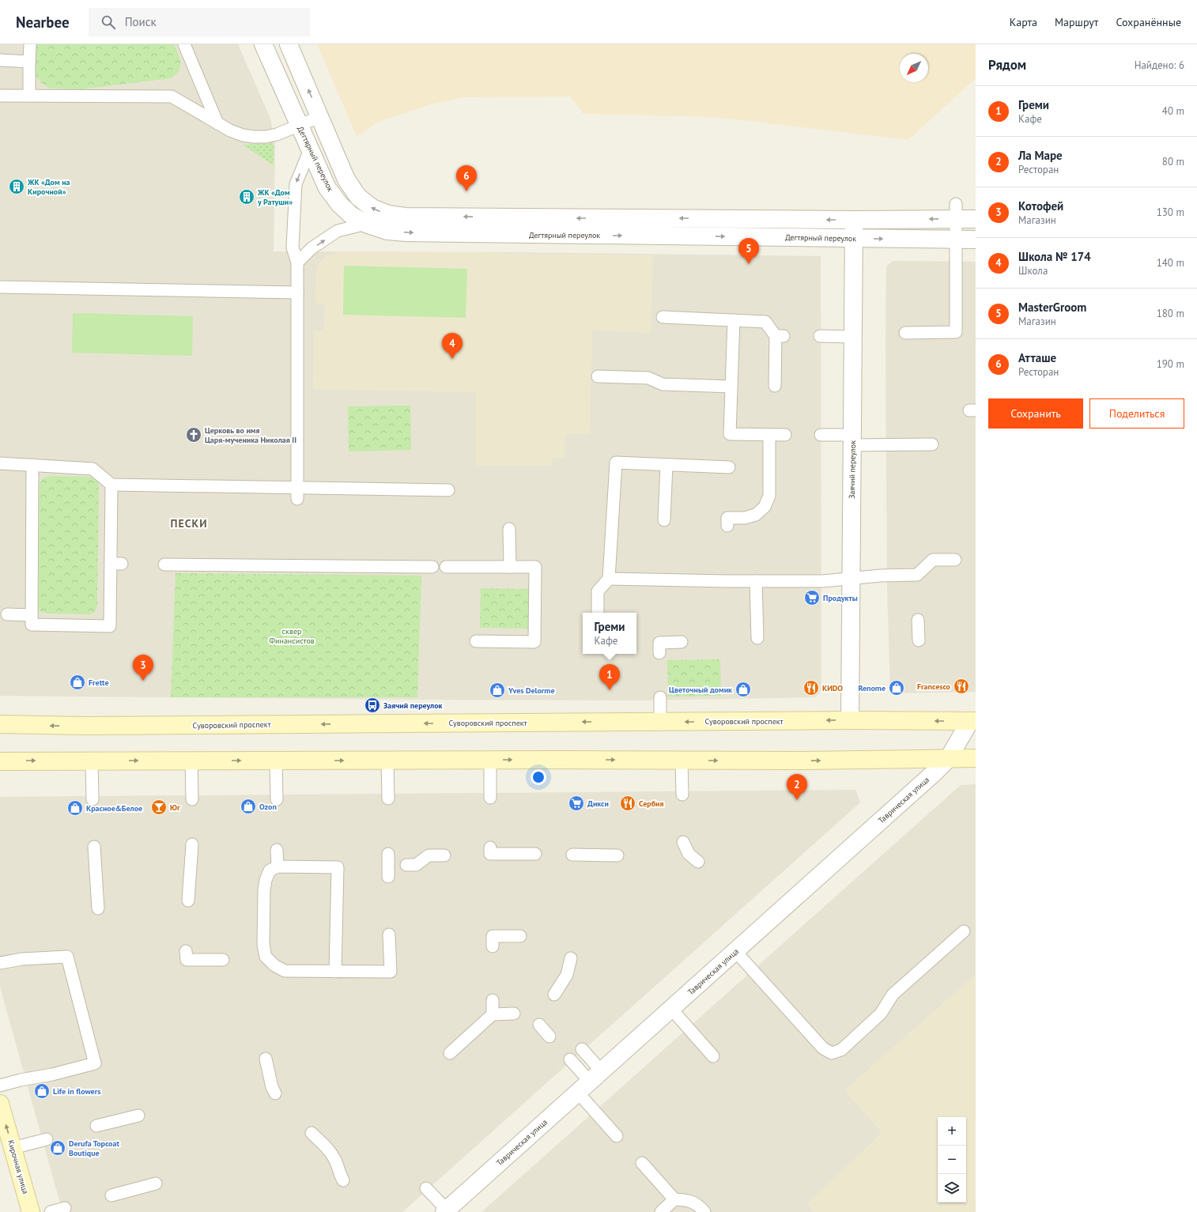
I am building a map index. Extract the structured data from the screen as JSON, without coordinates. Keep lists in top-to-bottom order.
{
  "streets": {
    "main road": ["Суворовский проспект", "Кирочная улица"],
    "street": ["Дегтярный переулок", "Заячий переулок", "Таврическая улица"]
  },
  "crossings": [
    ["Дегтярный переулок", "Заячий переулок"],
    ["Заячий переулок", "Суворовский проспект"],
    ["Суворовский проспект", "Таврическая улица"]
  ],
  "one_way": ["Кирочная улица"],
  "districts": ["ПЕСКИ"],
  "parks": ["сквер Финансистов"],
  "places": {
    "building": ["ЖК «Дом на Кирочной»", "ЖК «Дом у Ратуши»"],
    "church": ["Церковь во имя Царя-мученика Николая II"],
    "supermarket": ["Продукты", "Дикси"],
    "shop": [
      "Frette",
      "Renome",
      "Цветочный домик",
      "Yves Delorme",
      "Ozon",
      "Красное&Белое",
      "Life in flowers",
      "Derufa Topcoat Boutique"
    ],
    "restaurant": ["Francesco", "КИDO", "Сербия"],
    "bus stop": ["Заячий переулок"],
    "bar": ["Юг"]
  },
  "north": "bottom left",
  "page": {
    "header": "Nearbee",
    "search": "Поиск",
    "nav": ["Карта", "Маршрут", "Сохранённые"],
    "heading": ["Рядом", "Найдено: 6"],
    "list": [
      {
        "mark": "1",
        "name": "Греми",
        "note": "Кафе",
        "value": "40 m"
      },
      {
        "mark": "2",
        "name": "Ла Маре",
        "note": "Ресторан",
        "value": "80 m"
      },
      {
        "mark": "3",
        "name": "Котофей",
        "note": "Магазин",
        "value": "130 m"
      },
      {
        "mark": "4",
        "name": "Школа № 174",
        "note": "Школа",
        "value": "140 m"
      },
      {
        "mark": "5",
        "name": "MasterGroom",
        "note": "Магазин",
        "value": "180 m"
      },
      {
        "mark": "6",
        "name": "Атташе",
        "note": "Ресторан",
        "value": "190 m"
      }
    ],
    "pins": [
      "6",
      "5",
      "4",
      "3",
      "1",
      "2"
    ],
    "buttons": ["Сохранить", "Поделиться"],
    "popup": ["Греми", "Кафе"],
    "map_buttons": ["+", "−"]
  }
}
